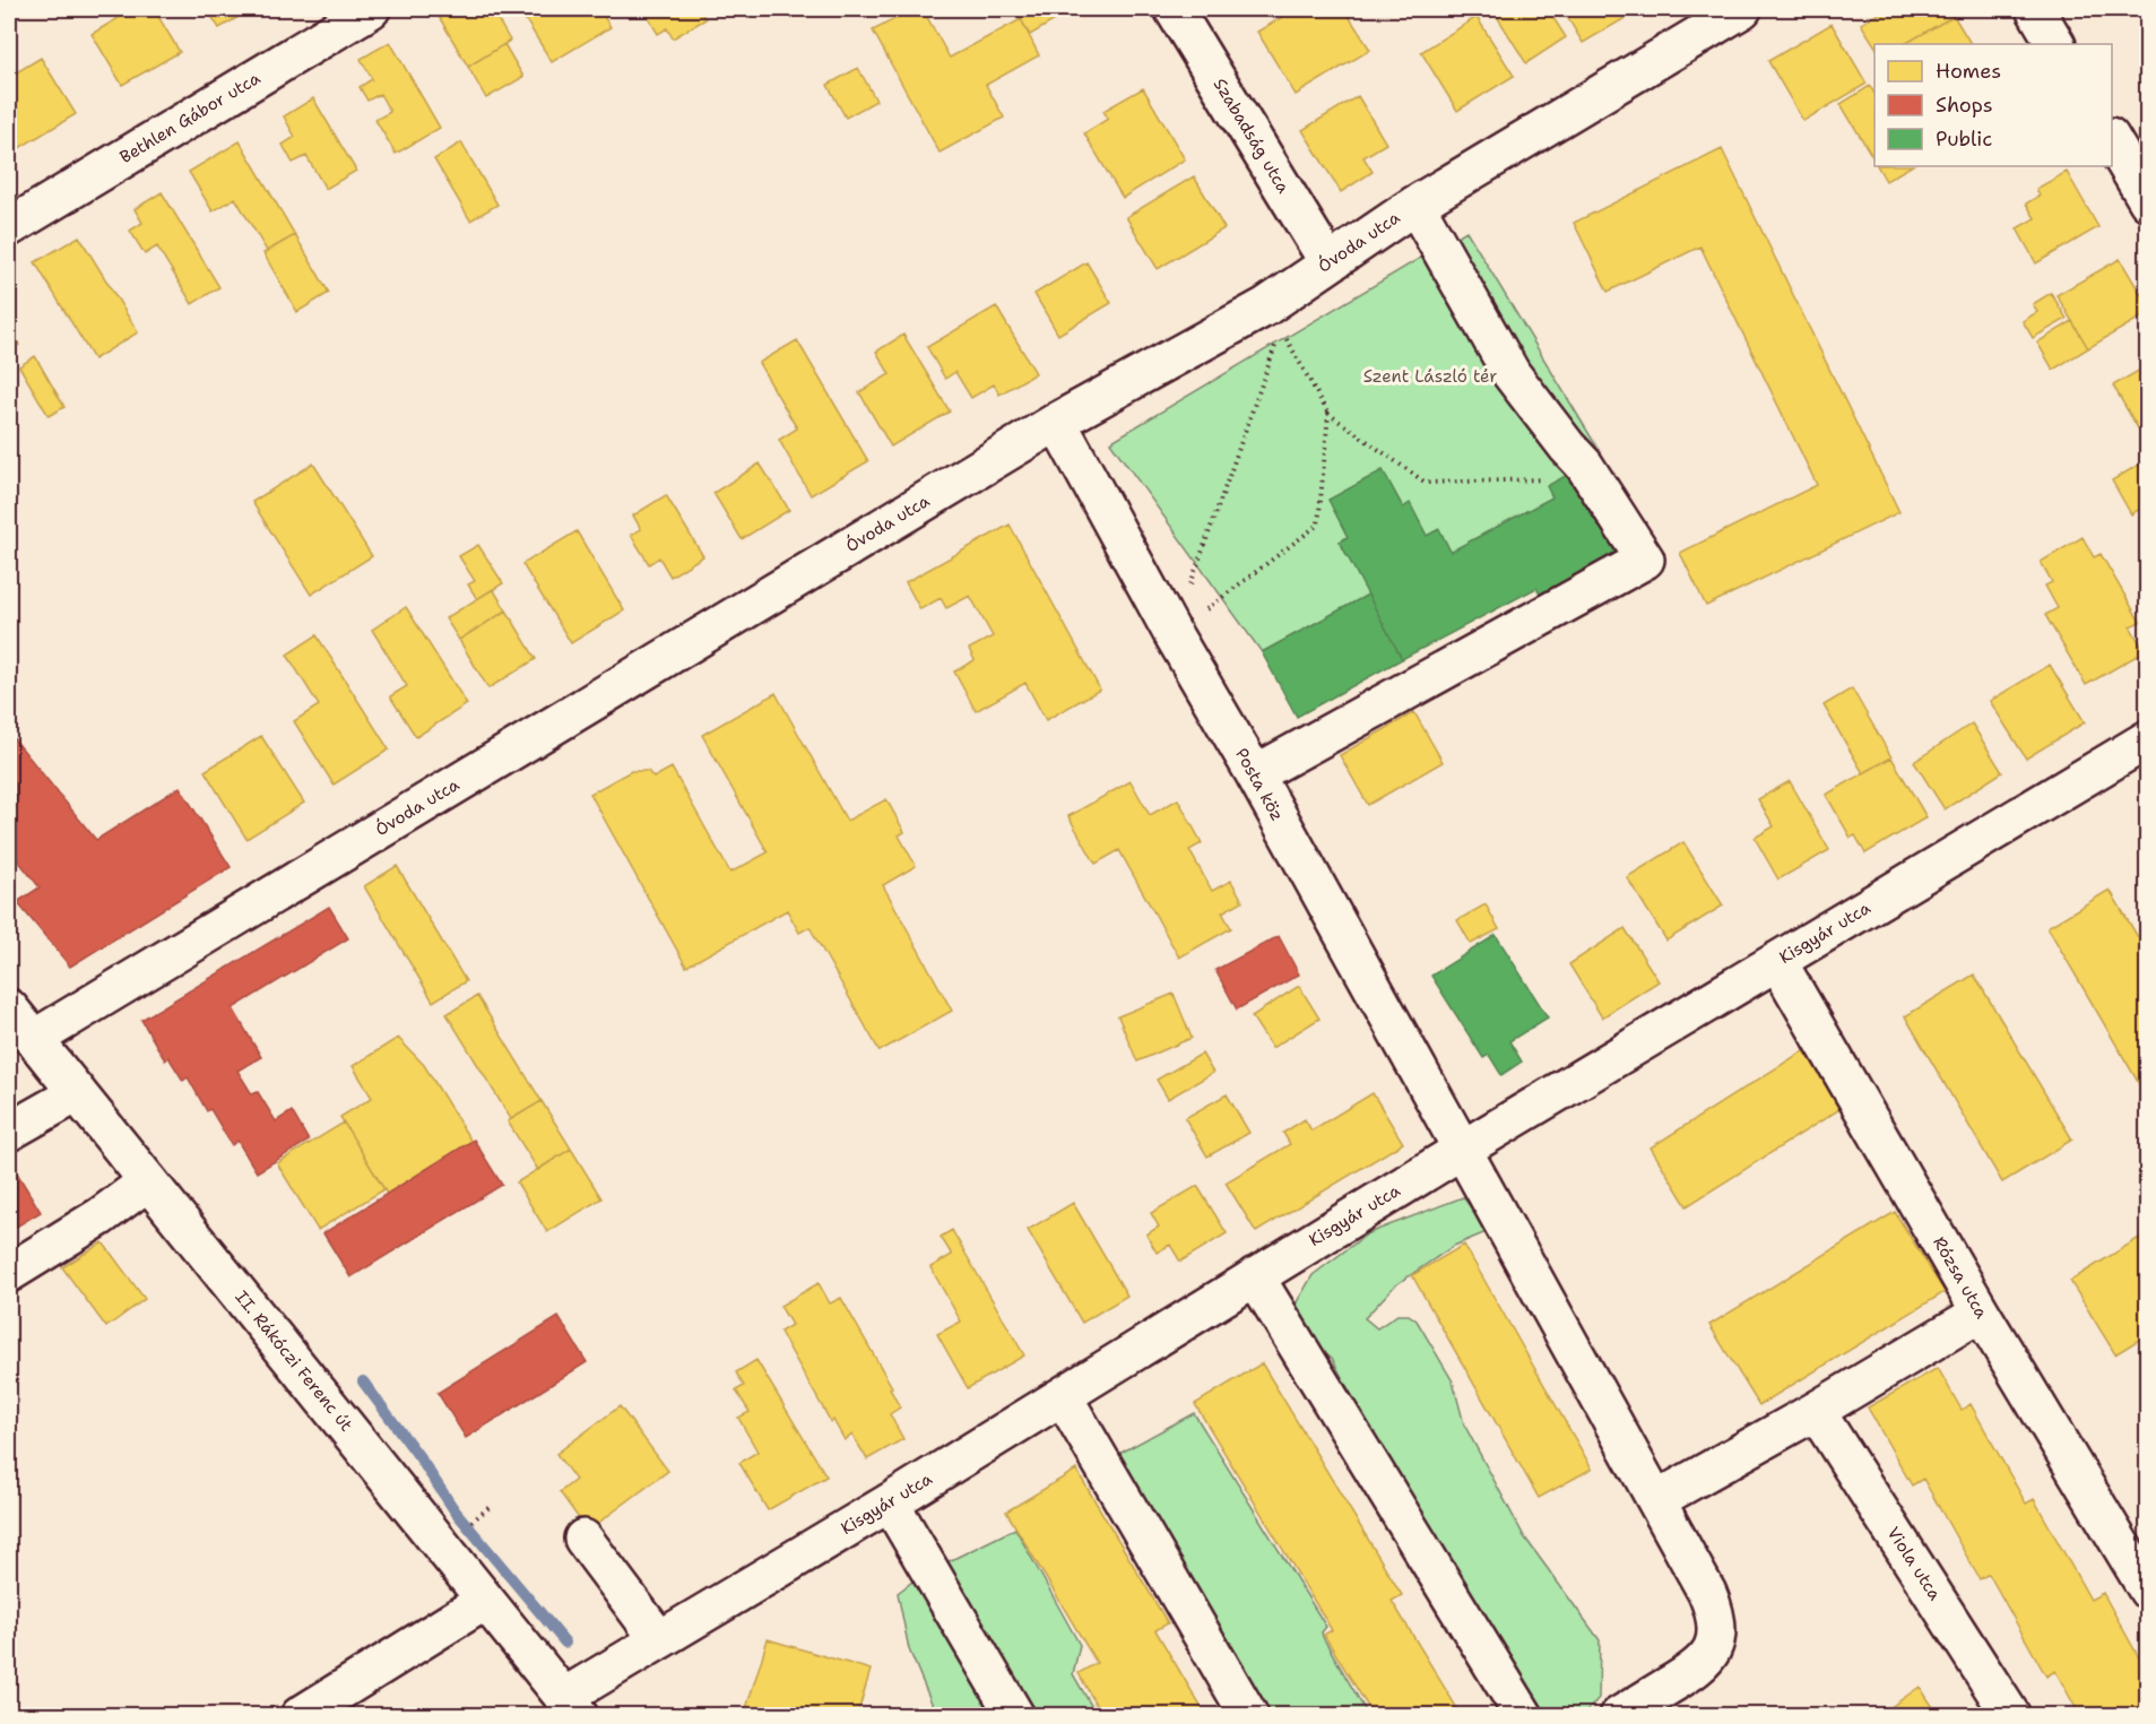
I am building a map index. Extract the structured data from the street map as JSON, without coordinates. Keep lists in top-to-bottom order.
{
  "streets": {
    "street": [
      "Bethlen Gábor utca",
      "Szabadság utca",
      "Óvoda utca",
      "Posta köz",
      "Kisgyár utca",
      "Rózsa utca",
      "II. Rákóczi Ferenc út",
      "Viola utca"
    ]
  },
  "crossings": [
    ["Szabadság utca", "Óvoda utca"],
    ["Óvoda utca", "Posta köz"],
    ["Óvoda utca", "II. Rákóczi Ferenc út"],
    ["Posta köz", "Kisgyár utca"],
    ["Kisgyár utca", "Rózsa utca"],
    ["Kisgyár utca", "II. Rákóczi Ferenc út"]
  ],
  "parks": ["Szent László tér"],
  "legend": ["Homes", "Shops", "Public"]
}
